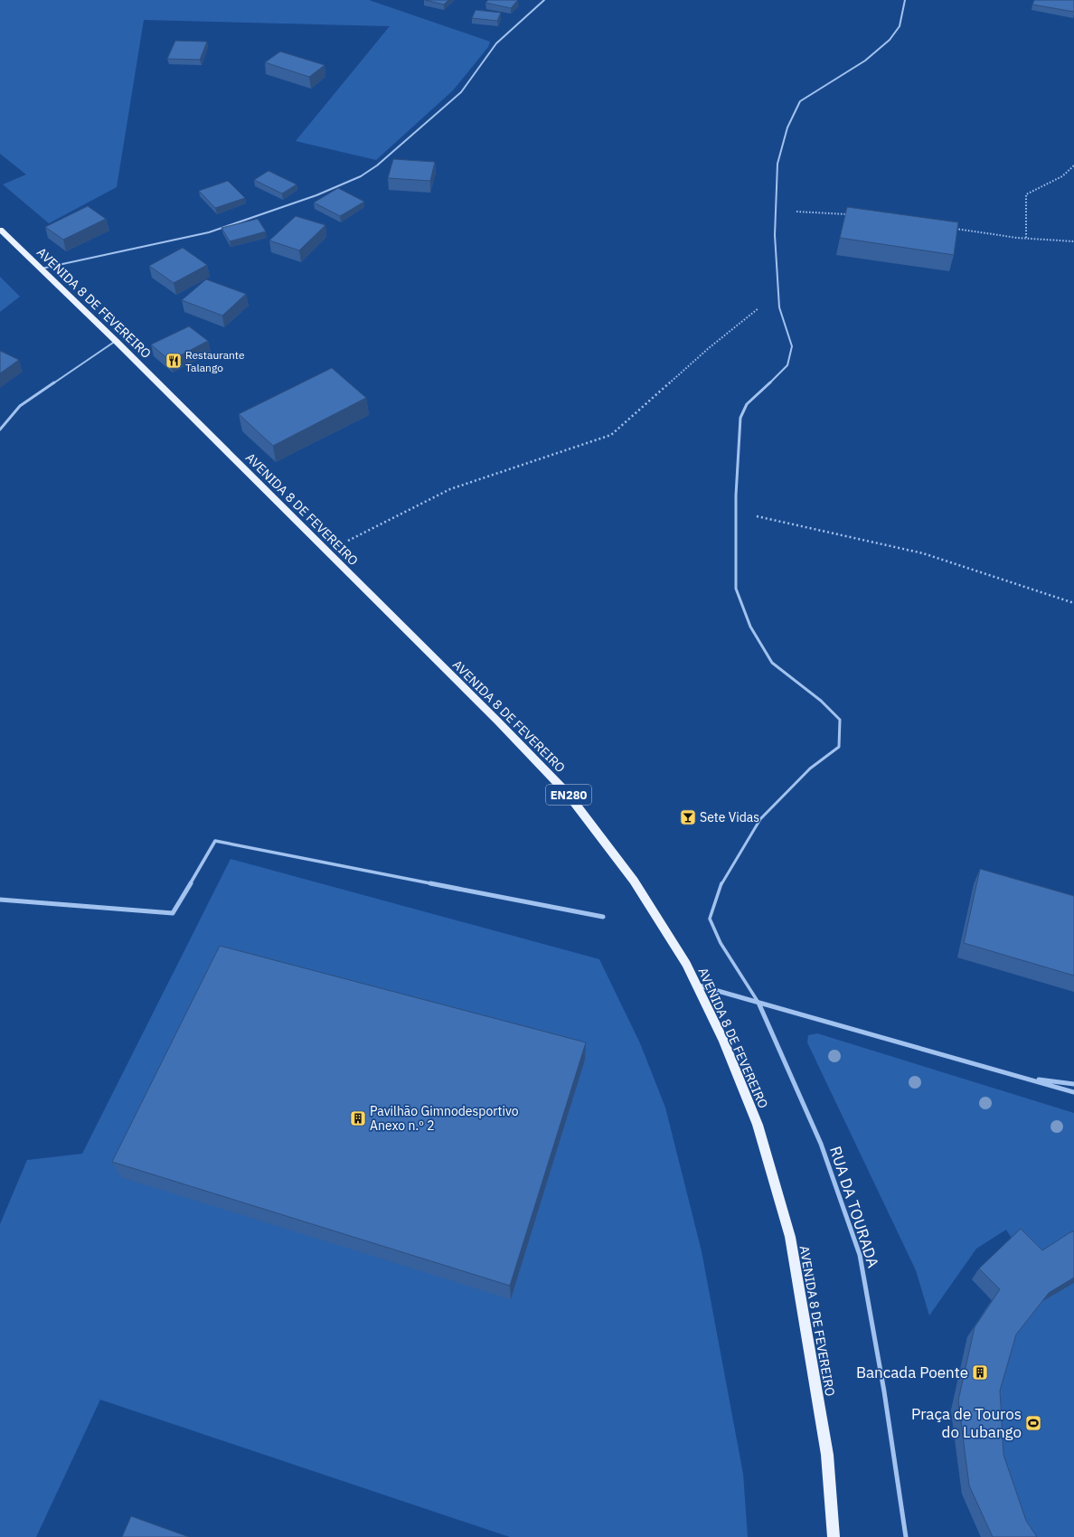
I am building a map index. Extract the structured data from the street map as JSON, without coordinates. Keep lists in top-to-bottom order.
{
  "streets": {
    "main road": ["AVENIDA 8 DE FEVEREIRO", "EN280"],
    "street": ["RUA DA TOURADA"]
  },
  "places": {
    "restaurant": ["Restaurante Talango"],
    "bar": ["Sete Vidas"],
    "building": ["Pavilhão Gimnodesportivo Anexo n.º 2", "Bancada Poente"],
    "sports": ["Praça de Touros do Lubango"]
  }
}
